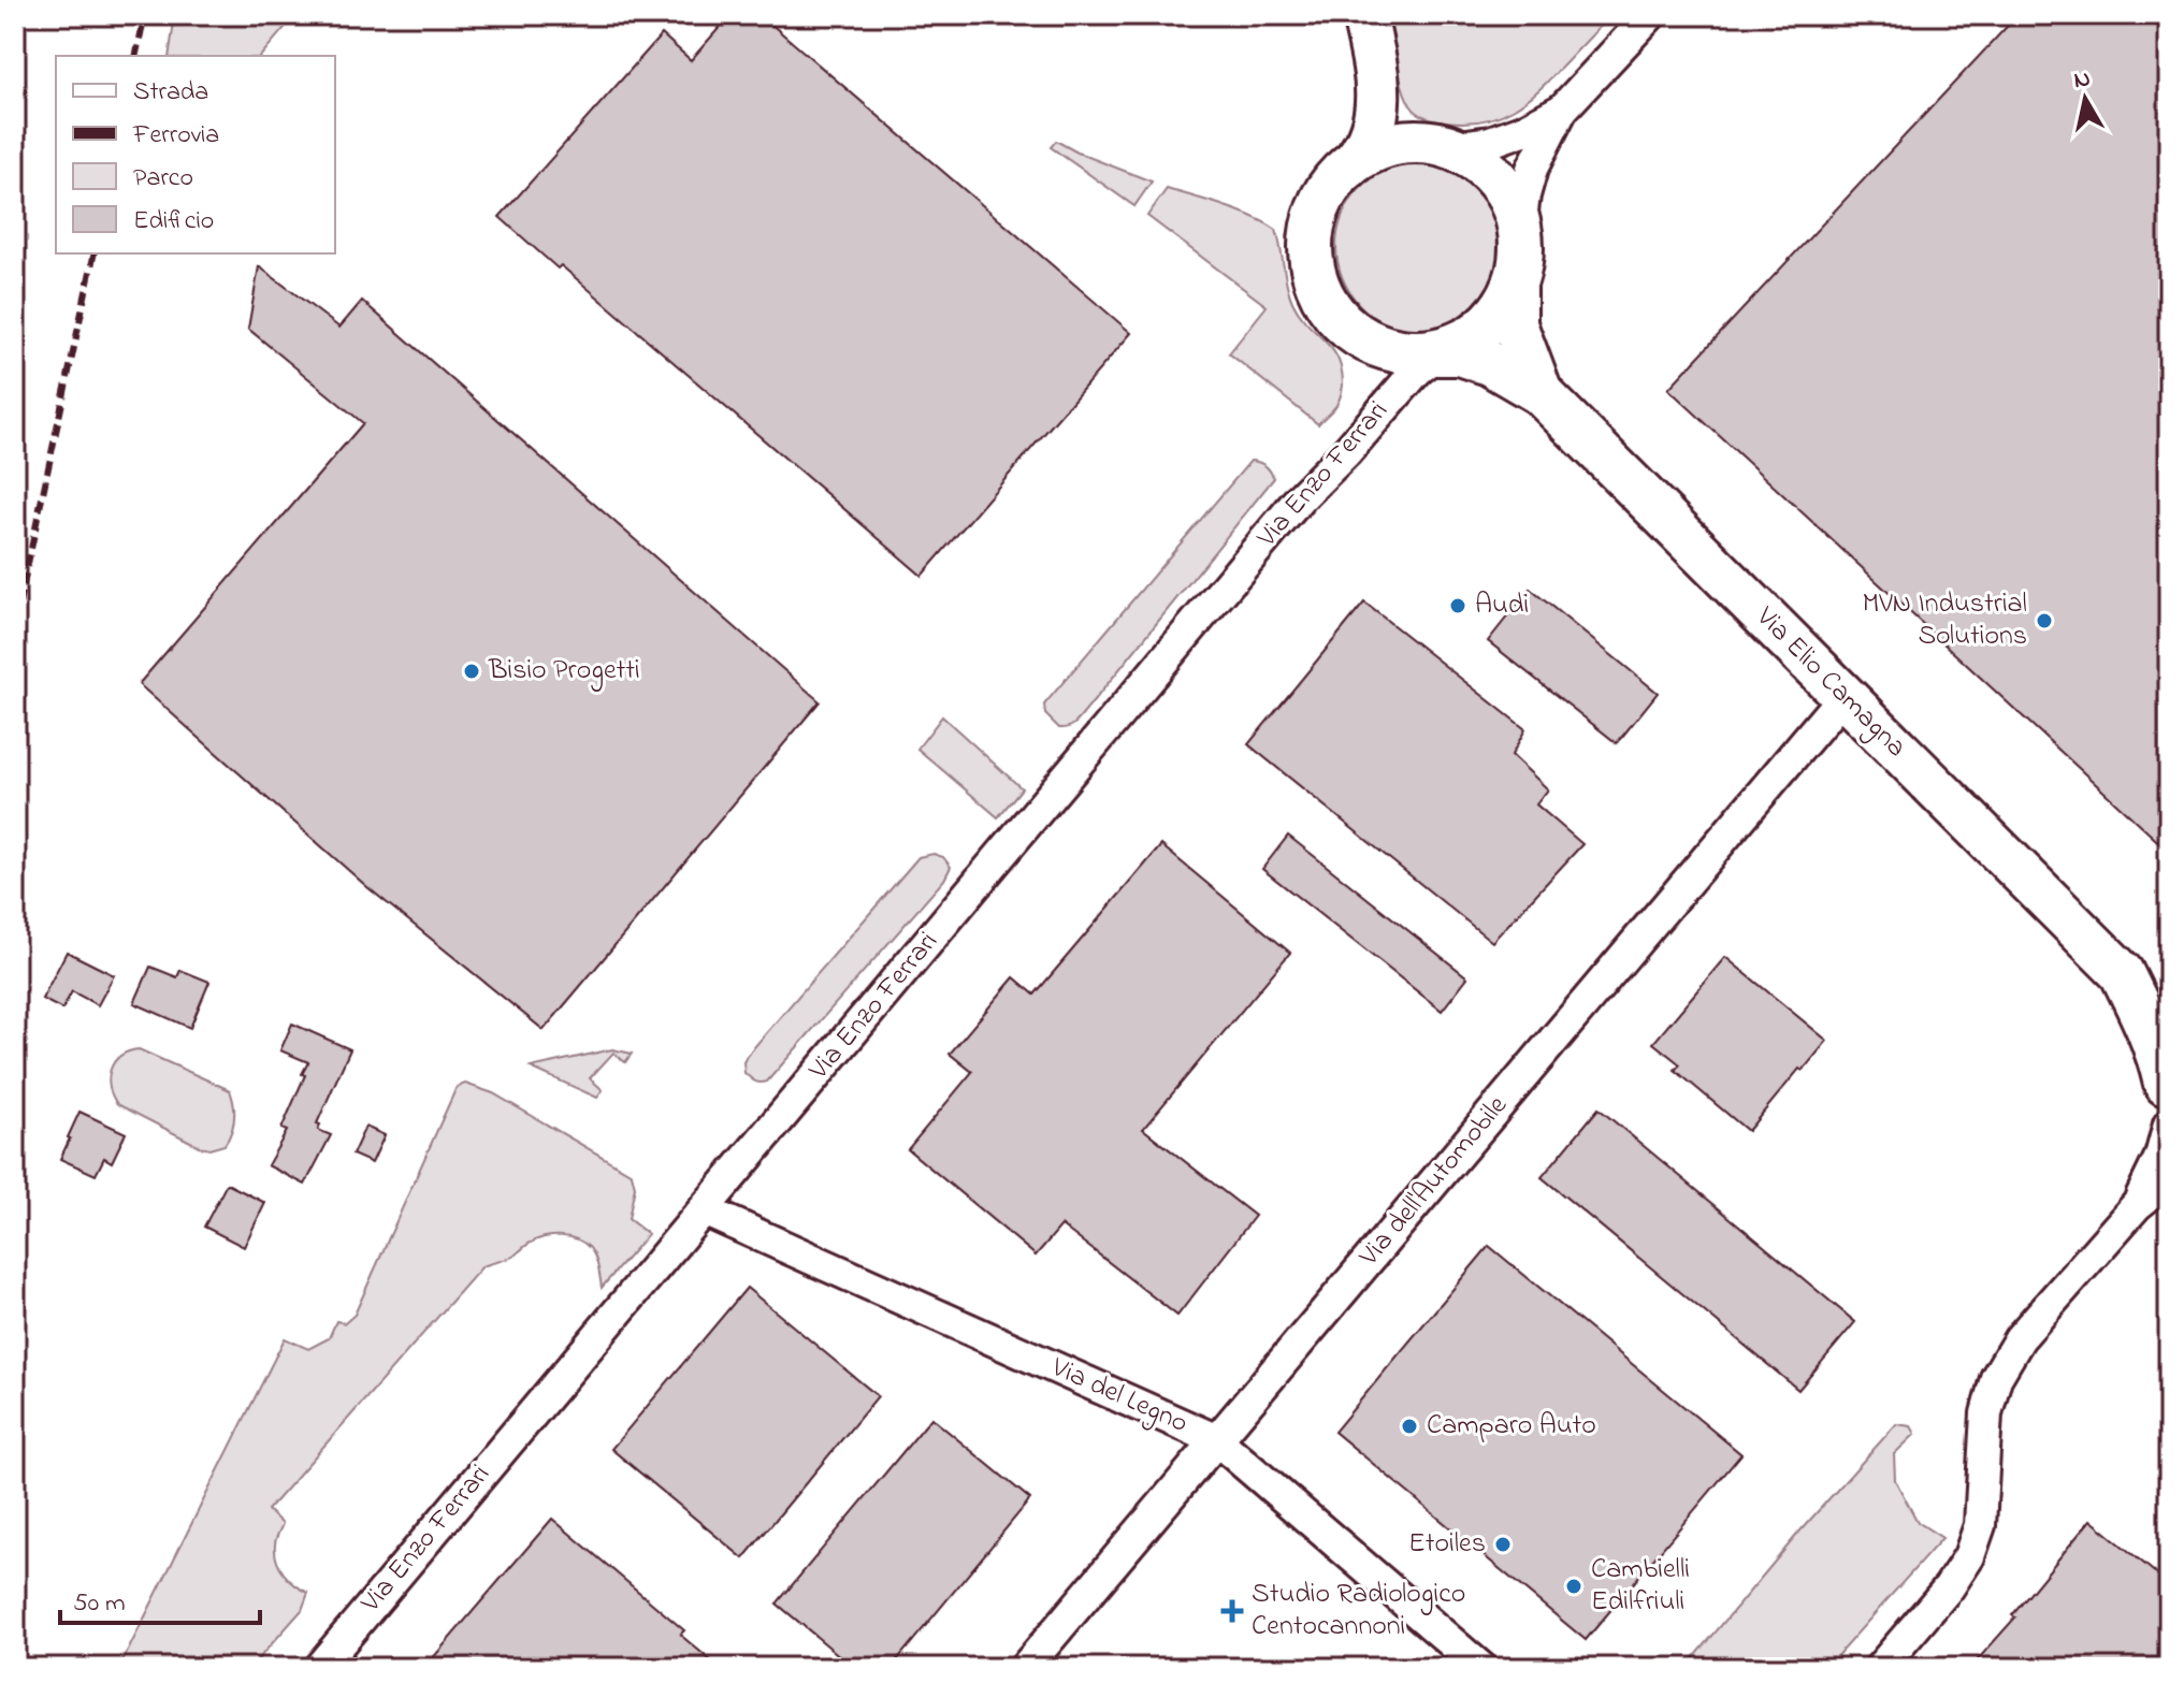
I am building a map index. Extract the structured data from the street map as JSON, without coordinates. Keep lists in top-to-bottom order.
{
  "streets": {
    "street": [
      "Via Enzo Ferrari",
      "Via Elio Camagna",
      "Via dell'Automobile",
      "Via del Legno"
    ]
  },
  "crossings": [
    ["Via Enzo Ferrari", "Via Elio Camagna"],
    ["Via Enzo Ferrari", "Via del Legno"],
    ["Via Elio Camagna", "Via dell'Automobile"],
    ["Via dell'Automobile", "Via del Legno"]
  ],
  "places": {
    "other": [
      "Audi",
      "MVN Industrial Solutions",
      "Bisio Progetti",
      "Camparo Auto",
      "Etoiles",
      "Cambielli Edilfriuli"
    ],
    "health": ["Studio Radiologico Centocannoni"]
  },
  "legend": [
    "Strada",
    "Ferrovia",
    "Parco",
    "Edificio"
  ],
  "scale_bar": "50 m",
  "north": "top"
}
